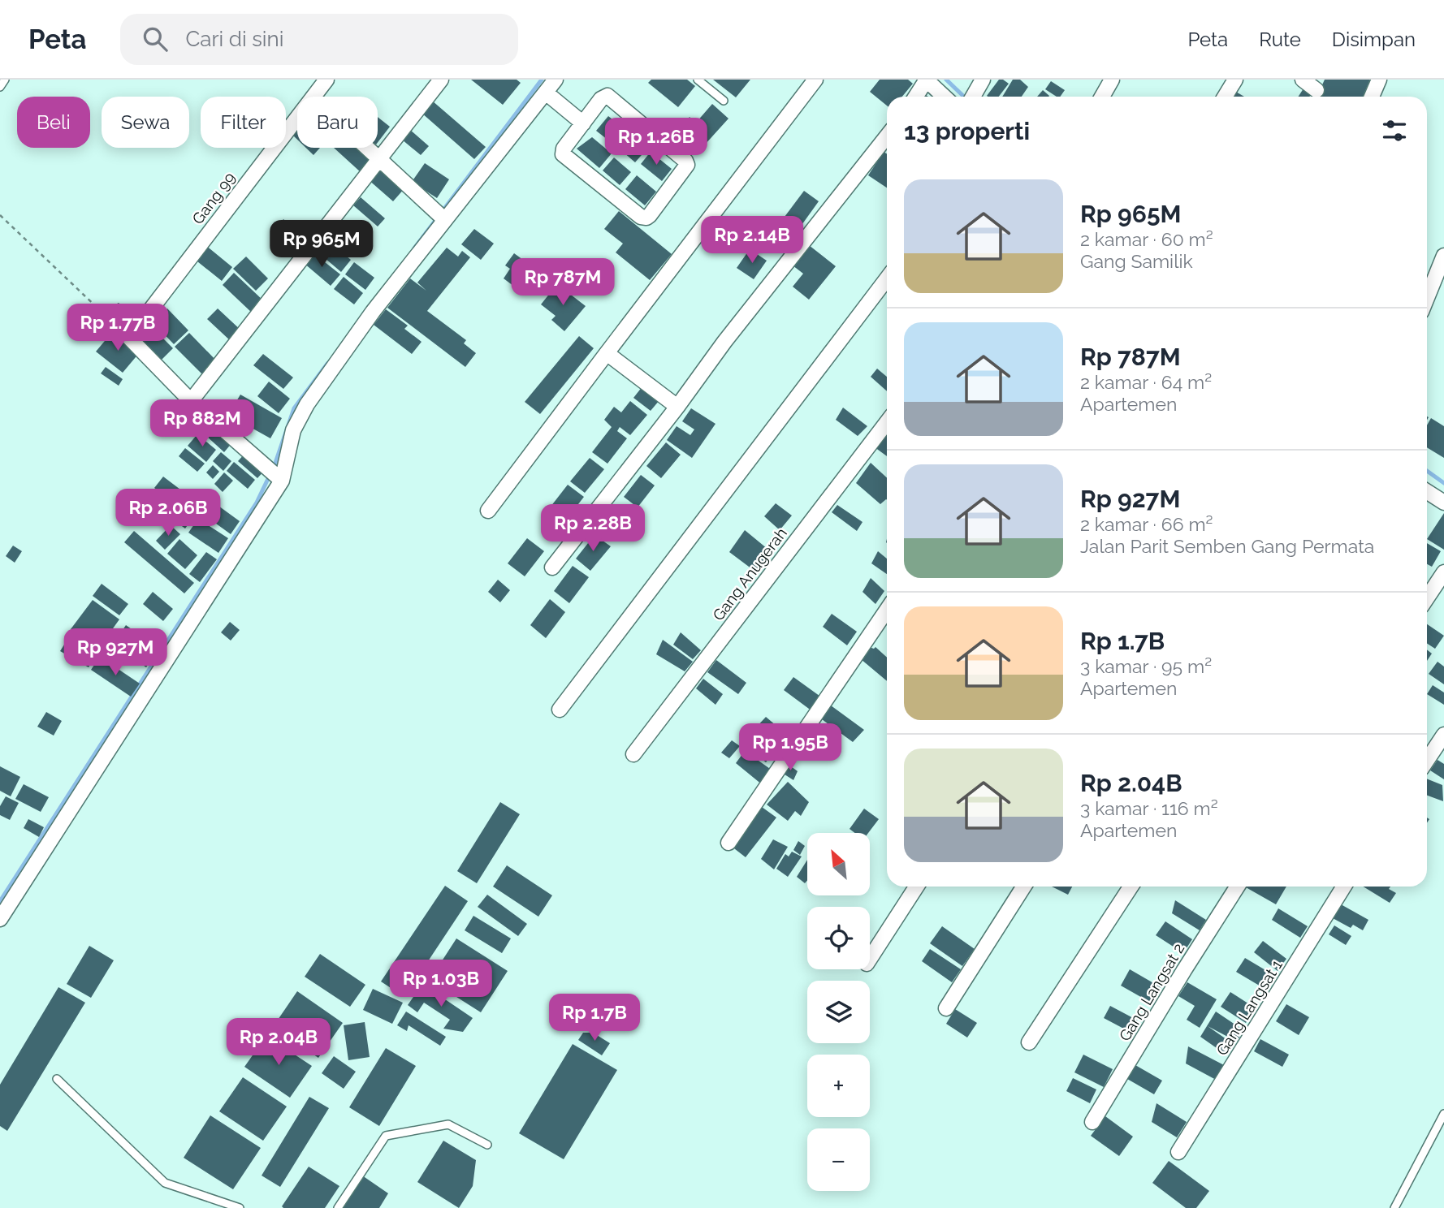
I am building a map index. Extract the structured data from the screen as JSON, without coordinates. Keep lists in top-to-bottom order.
{
  "streets": {
    "street": [
      "Gang 99",
      "Gang Anugerah",
      "Gang Langsat 2",
      "Gang Langsat 1"
    ]
  },
  "north": "top left",
  "page": {
    "header": "Peta",
    "search": "Cari di sini",
    "nav": ["Peta", "Rute", "Disimpan"],
    "chip": [
      "Beli",
      "Sewa",
      "Filter",
      "Baru"
    ],
    "heading": "13 properti",
    "price": [
      "Rp 1.26B",
      "Rp 2.14B",
      "Rp 965M",
      "Rp 787M",
      "Rp 1.77B",
      "Rp 882M",
      "Rp 2.06B",
      "Rp 2.28B",
      "Rp 927M",
      "Rp 1.95B",
      "Rp 1.03B",
      "Rp 1.7B",
      "Rp 2.04B"
    ],
    "list": [
      {
        "name": "Rp 965M",
        "note": "2 kamar · 60 m² · Gang Samilik"
      },
      {
        "name": "Rp 787M",
        "note": "2 kamar · 64 m² · Apartemen"
      },
      {
        "name": "Rp 927M",
        "note": "2 kamar · 66 m² · Jalan Parit Semben Gang Permata"
      },
      {
        "name": "Rp 1.7B",
        "note": "3 kamar · 95 m² · Apartemen"
      },
      {
        "name": "Rp 2.04B",
        "note": "3 kamar · 116 m² · Apartemen"
      }
    ],
    "map_buttons": ["+", "−"]
  }
}
